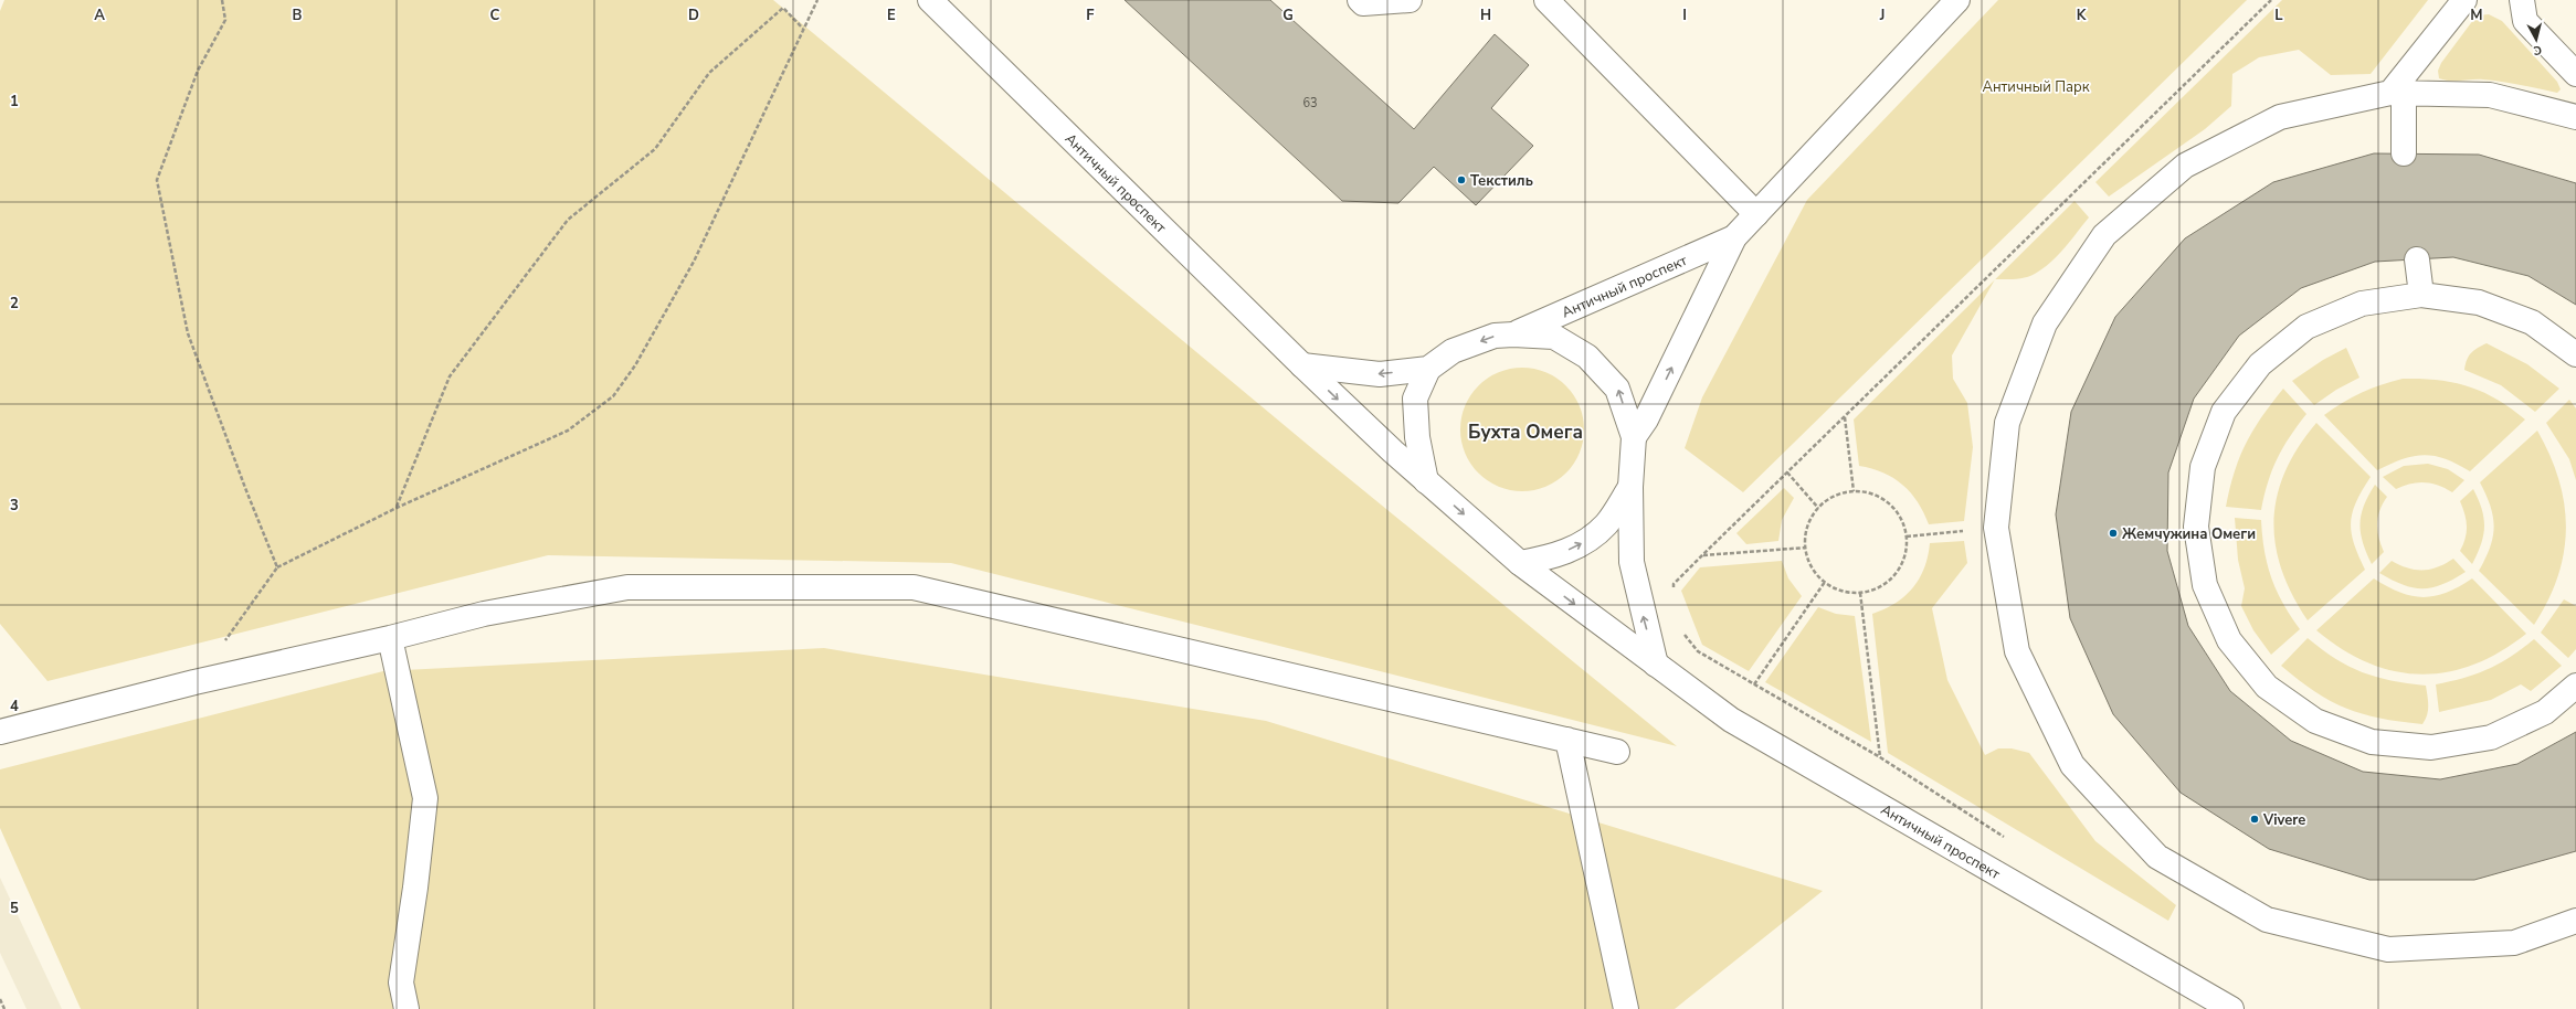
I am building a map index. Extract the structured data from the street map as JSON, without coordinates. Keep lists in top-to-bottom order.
{
  "streets": {
    "street": ["Античный проспект"]
  },
  "districts": ["Бухта Омега"],
  "parks": ["Античный Парк"],
  "places": ["Текстиль", "Жемчужина Омеги", "Vivere"],
  "house_numbers": ["63"],
  "north": "bottom",
  "grid": {
    "columns": [
      "A",
      "B",
      "C",
      "D",
      "E",
      "F",
      "G",
      "H",
      "I",
      "J",
      "K",
      "L",
      "M"
    ],
    "rows": [
      "1",
      "2",
      "3",
      "4",
      "5"
    ]
  }
}
